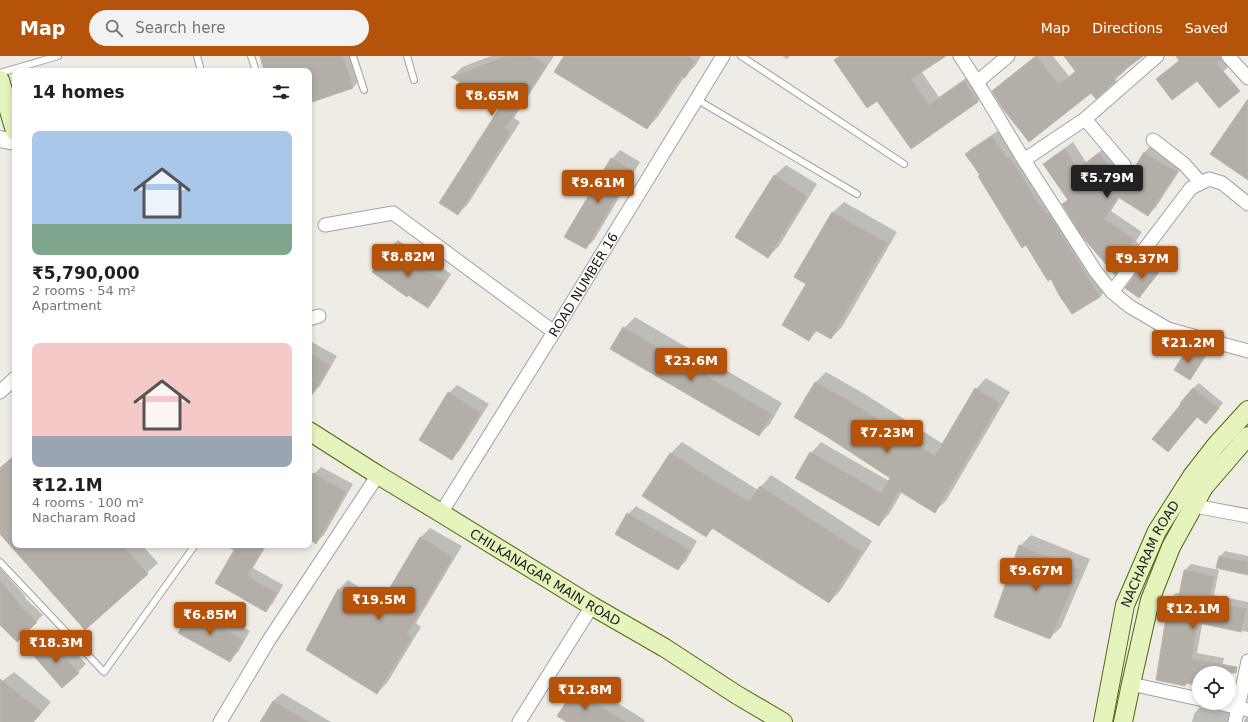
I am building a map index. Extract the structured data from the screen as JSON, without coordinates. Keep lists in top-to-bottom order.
{
  "streets": {
    "main road": ["NACHARAM ROAD", "CHILKANAGAR MAIN ROAD"],
    "street": ["ROAD NUMBER 16"]
  },
  "crossings": [
    ["ROAD NUMBER 16", "CHILKANAGAR MAIN ROAD"]
  ],
  "page": {
    "header": "Map",
    "search": "Search here",
    "nav": ["Map", "Directions", "Saved"],
    "heading": "14 homes",
    "price": [
      "₹8.65M",
      "₹5.79M",
      "₹9.61M",
      "₹8.82M",
      "₹9.37M",
      "₹21.2M",
      "₹23.6M",
      "₹7.23M",
      "₹9.67M",
      "₹19.5M",
      "₹12.1M",
      "₹6.85M",
      "₹18.3M",
      "₹12.8M"
    ],
    "list": [
      {
        "name": "₹5,790,000",
        "note": "2 rooms · 54 m² · Apartment"
      },
      {
        "name": "₹12.1M",
        "note": "4 rooms · 100 m² · Nacharam Road"
      }
    ]
  }
}
